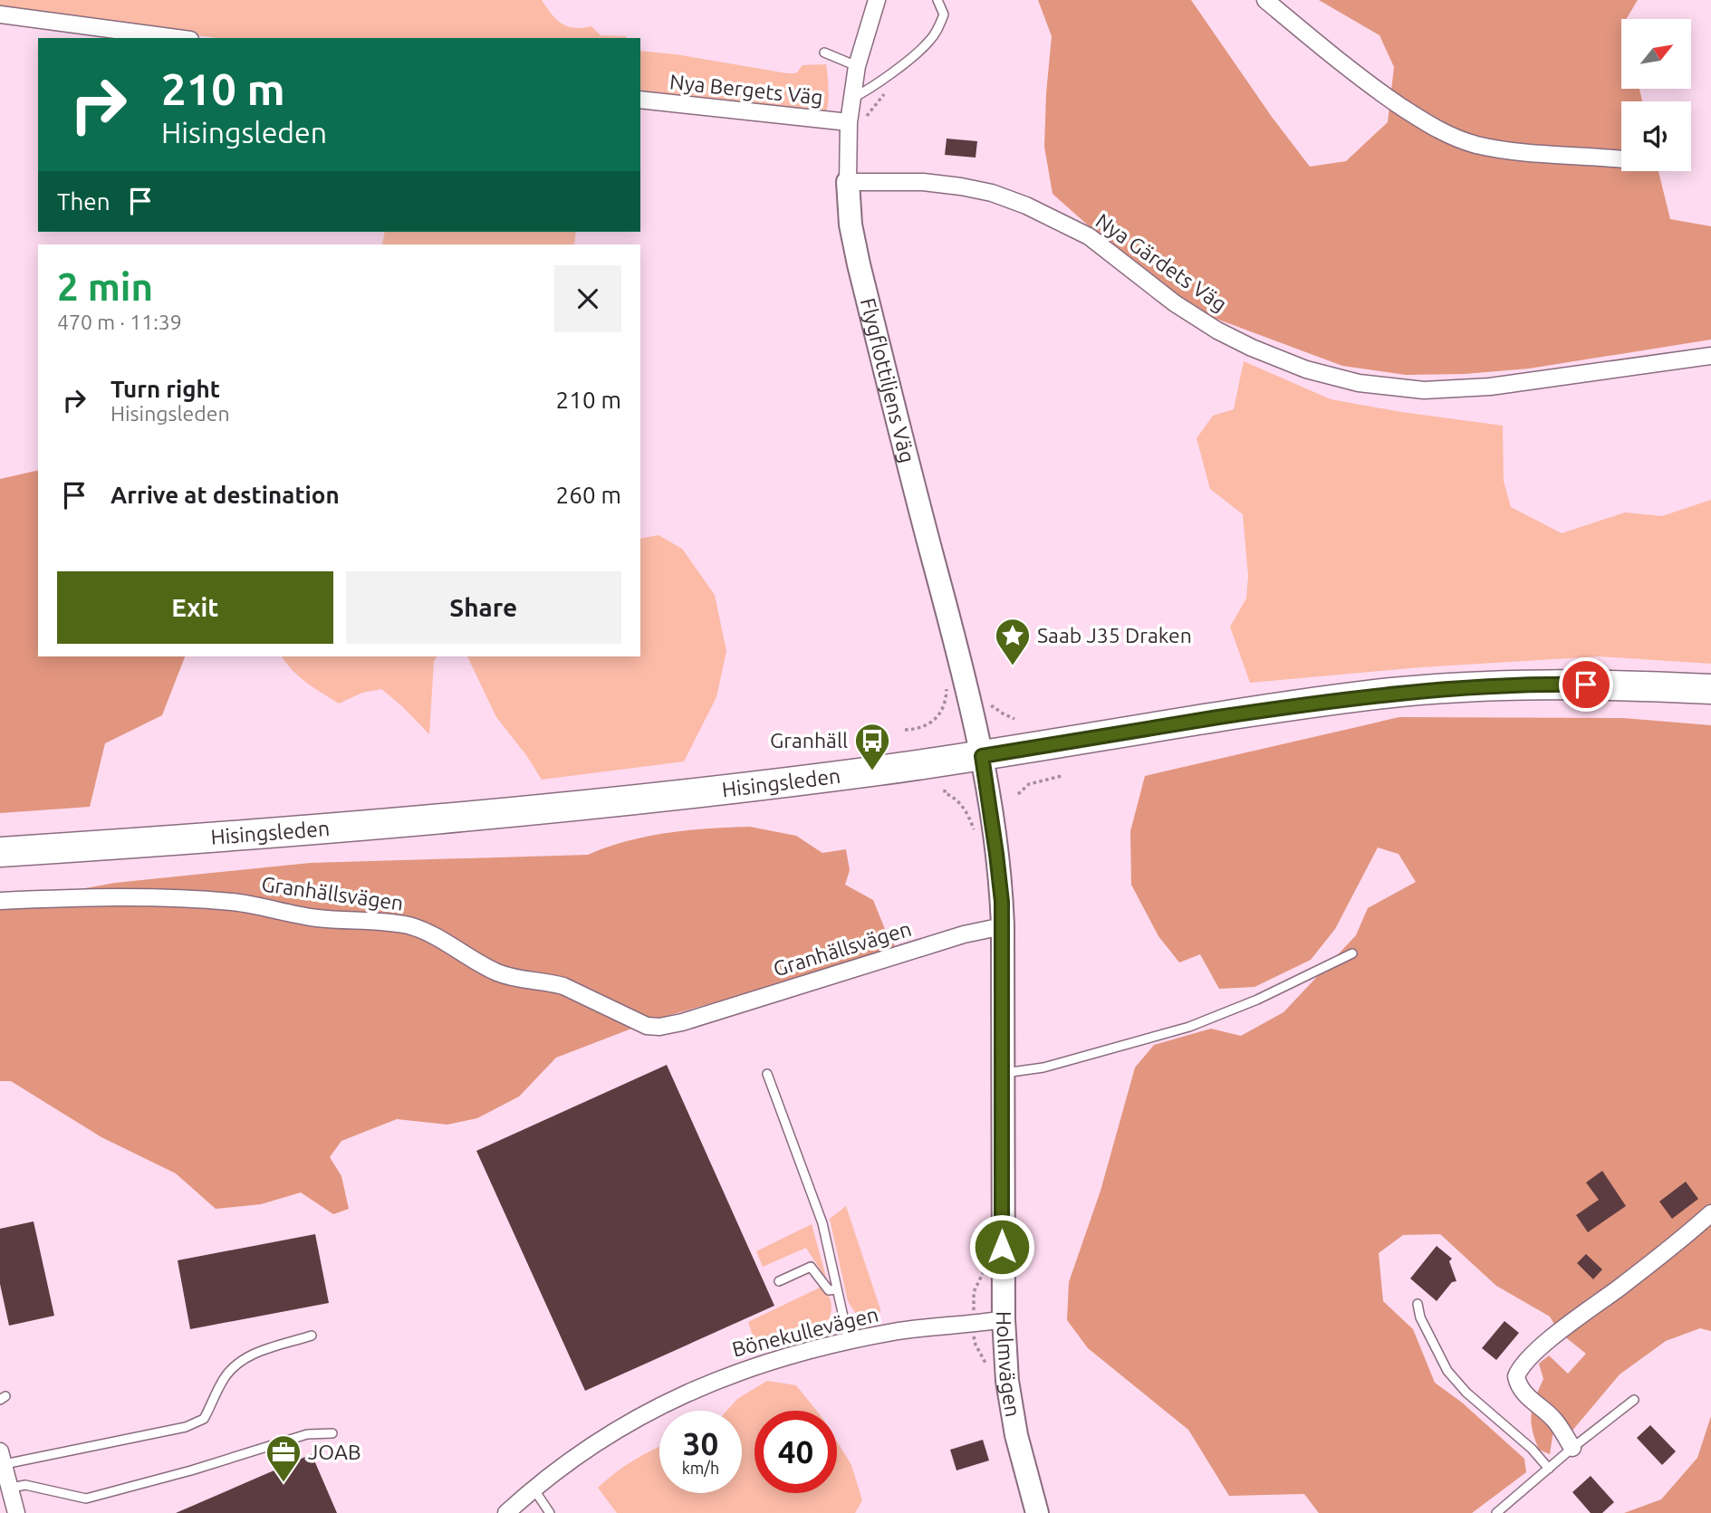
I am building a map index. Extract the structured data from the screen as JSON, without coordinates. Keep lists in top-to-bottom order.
{
  "streets": {
    "highway": ["Hisingsleden"],
    "street": [
      "Nya Bergets Väg",
      "Nya Gärdets Väg",
      "Flygflottiljens Väg",
      "Granhällsvägen",
      "Bönekullevägen",
      "Holmvägen"
    ]
  },
  "crossings": [
    ["Nya Bergets Väg", "Flygflottiljens Väg"],
    ["Nya Gärdets Väg", "Flygflottiljens Väg"],
    ["Flygflottiljens Väg", "Hisingsleden"],
    ["Flygflottiljens Väg", "Holmvägen"],
    ["Hisingsleden", "Holmvägen"],
    ["Granhällsvägen", "Holmvägen"],
    ["Bönekullevägen", "Holmvägen"]
  ],
  "places": {
    "place": ["Saab J35 Draken"],
    "bus stop": ["Granhäll"],
    "office": ["JOAB"]
  },
  "north": "top right",
  "page": {
    "turn": ["210 m", "Hisingsleden"],
    "then": "Then",
    "heading": ["2 min", "470 m · 11:39"],
    "list": [
      {
        "name": "Turn right",
        "note": "Hisingsleden",
        "value": "210 m"
      },
      {
        "name": "Arrive at destination",
        "value": "260 m"
      }
    ],
    "buttons": ["Exit", "Share"],
    "speed": "30 km/h",
    "limit": "40"
  }
}
